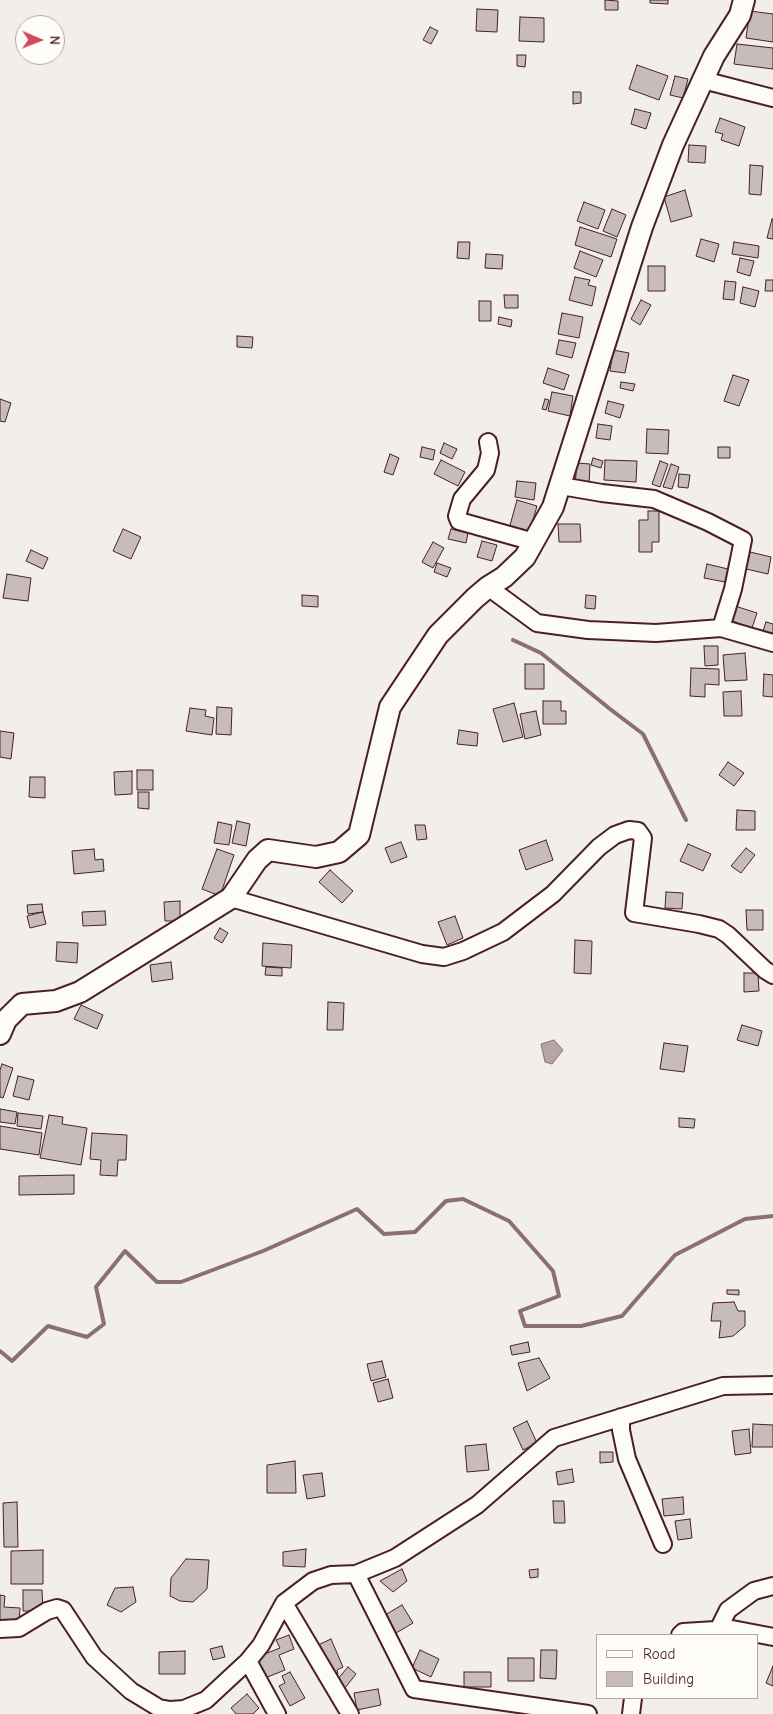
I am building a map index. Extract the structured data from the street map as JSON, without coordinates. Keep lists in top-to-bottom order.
{
  "legend": ["Road", "Building"],
  "north": "right"
}
